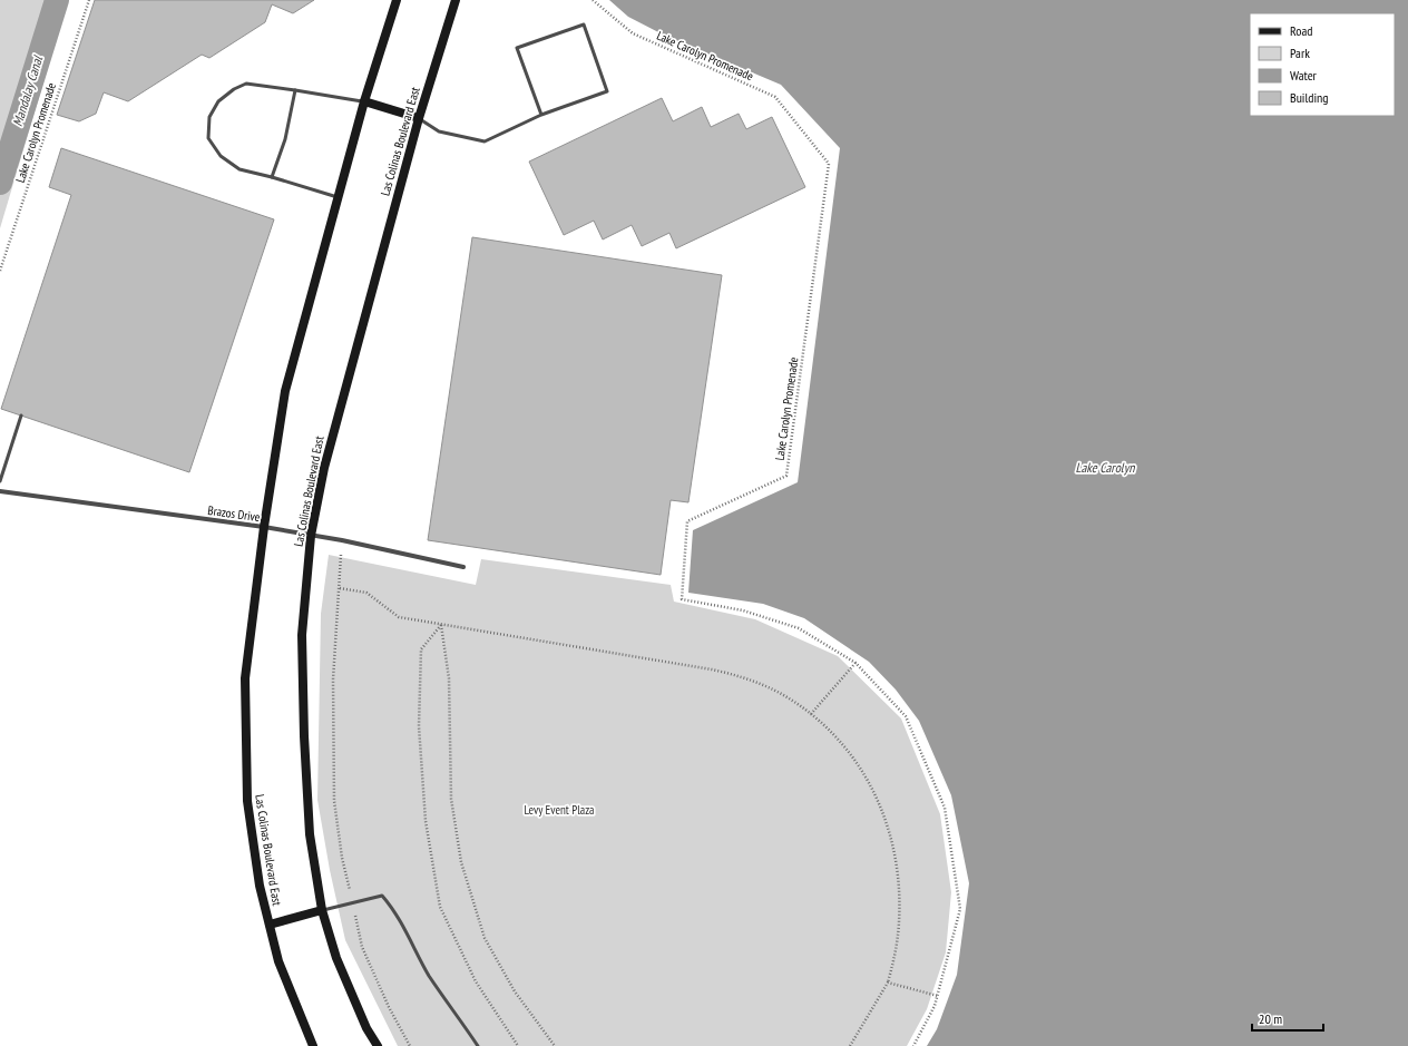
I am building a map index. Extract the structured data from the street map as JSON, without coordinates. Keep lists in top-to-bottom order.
{
  "streets": {
    "main road": ["Las Colinas Boulevard East"],
    "street": ["Brazos Drive"],
    "path": ["Lake Carolyn Promenade"]
  },
  "crossings": [
    ["Las Colinas Boulevard East", "Brazos Drive"]
  ],
  "water": ["Mandalay Canal", "Lake Carolyn"],
  "parks": ["Levy Event Plaza"],
  "legend": [
    "Road",
    "Park",
    "Water",
    "Building"
  ],
  "scale_bar": "20 m"
}
